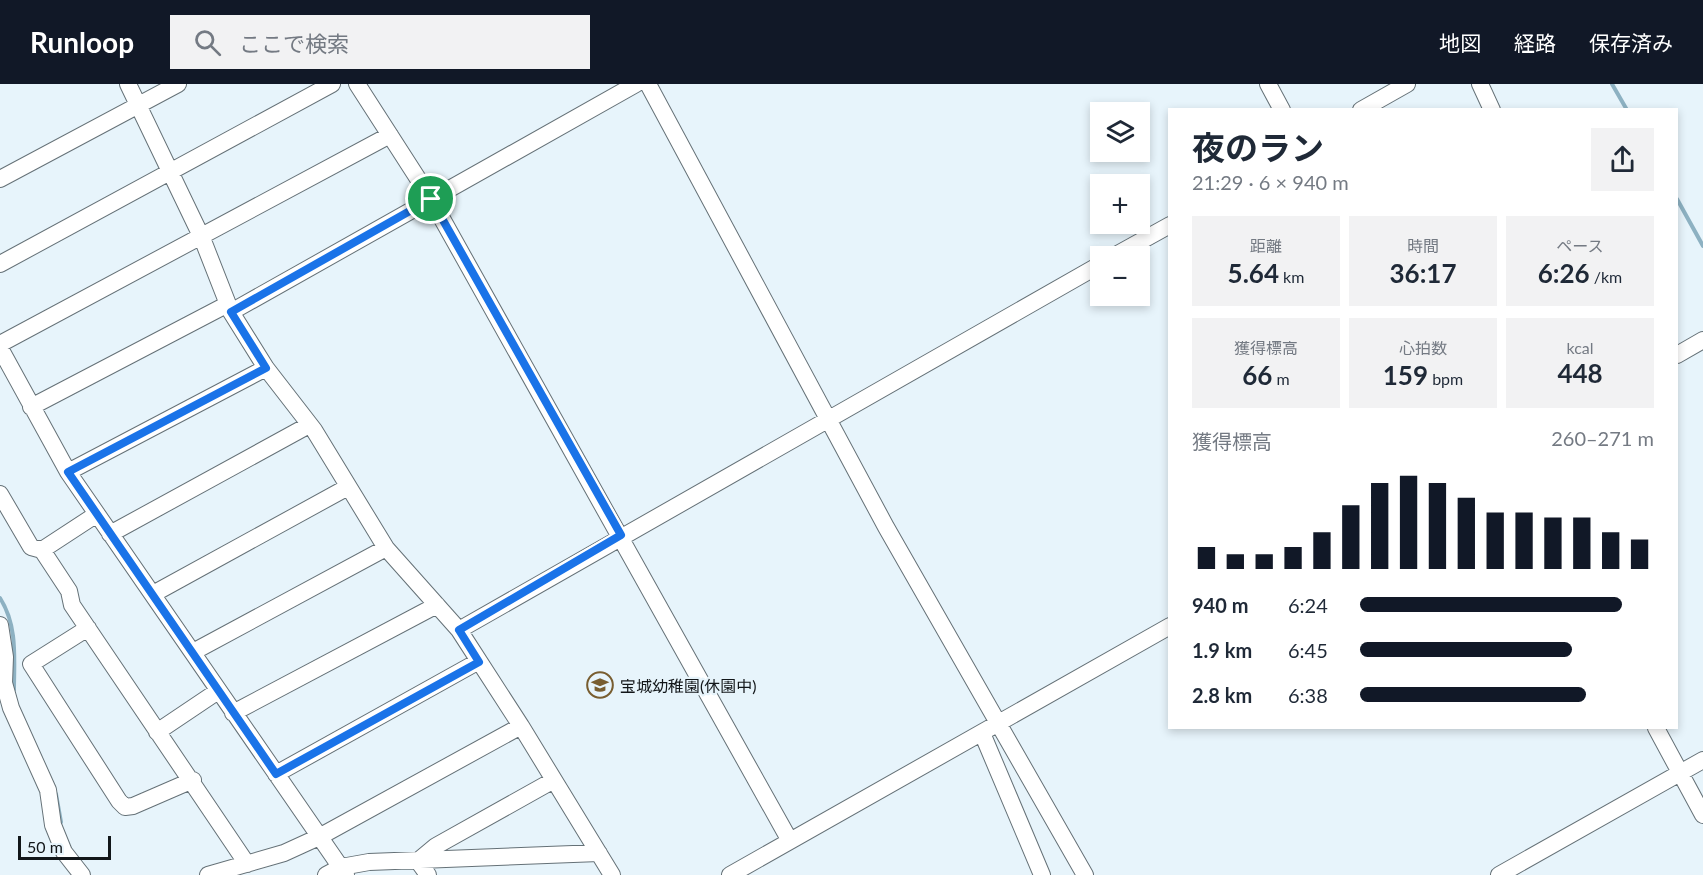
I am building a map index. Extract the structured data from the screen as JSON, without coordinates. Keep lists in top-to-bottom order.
{
  "places": {
    "school or university": ["宝城幼稚園(休園中)"]
  },
  "scale_bar": "50 m",
  "page": {
    "header": "Runloop",
    "search": "ここで検索",
    "nav": ["地図", "経路", "保存済み"],
    "map_buttons": ["+", "−"],
    "heading": ["夜のラン", "21:29 · 6 × 940 m"],
    "stats": [
      ["距離", "5.64 km"],
      ["時間", "36:17"],
      ["ペース", "6:26 /km"],
      ["獲得標高", "66 m"],
      ["心拍数", "159 bpm"],
      ["kcal", "448"]
    ],
    "chart": ["獲得標高", "260–271 m"],
    "list": [
      {
        "name": "940 m",
        "note": "6:24"
      },
      {
        "name": "1.9 km",
        "note": "6:45"
      },
      {
        "name": "2.8 km",
        "note": "6:38"
      }
    ],
    "scale": "50 m"
  }
}
